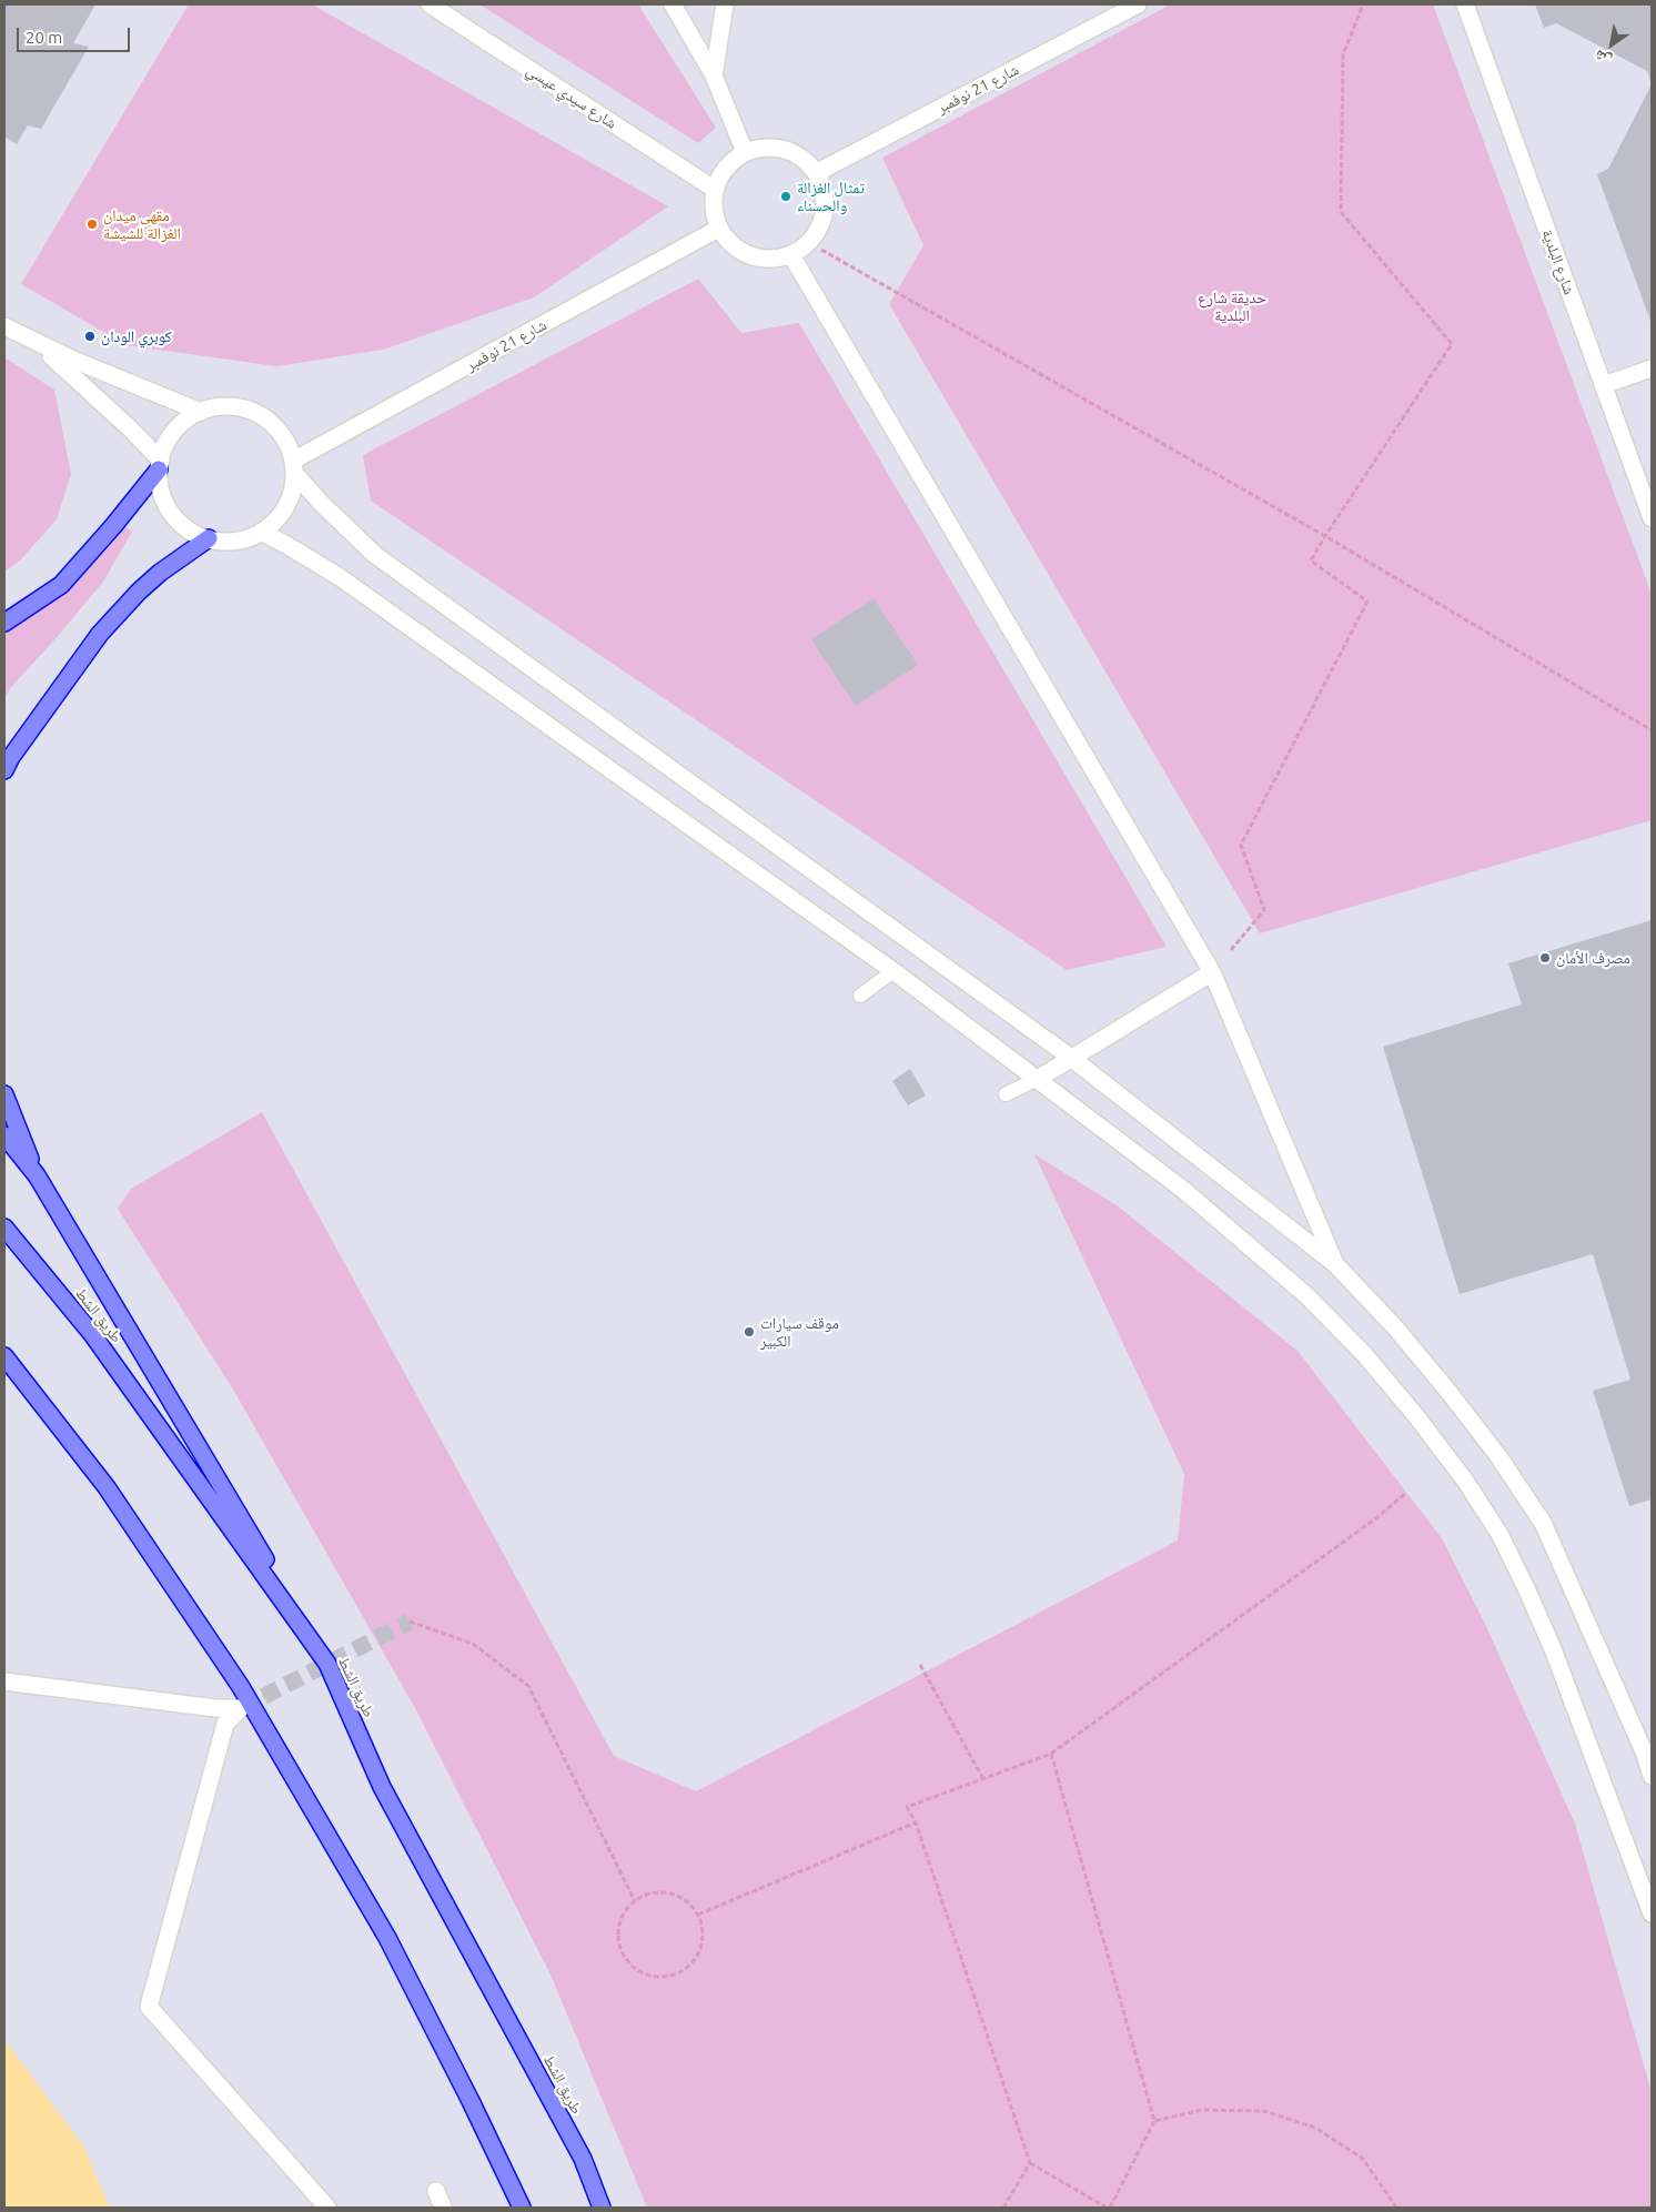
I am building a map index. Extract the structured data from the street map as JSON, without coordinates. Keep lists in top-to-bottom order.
{
  "streets": {
    "highway": ["طريق الشط"],
    "main road": ["شارع 21 نوفمبر", "شارع سيدي عيسي", "شارع البلدية"]
  },
  "crossings": [
    ["شارع 21 نوفمبر", "شارع سيدي عيسي"]
  ],
  "parks": ["حديقة شارع البلدية"],
  "places": [
    "تمثال الغزالة والحسناء",
    "مقهى ميدان الغزالة للشيشة",
    "كوبري الودان",
    "مصرف الأمان",
    "موقف سيارات الكبير"
  ],
  "scale_bar": "20 m",
  "north": "bottom left"
}
